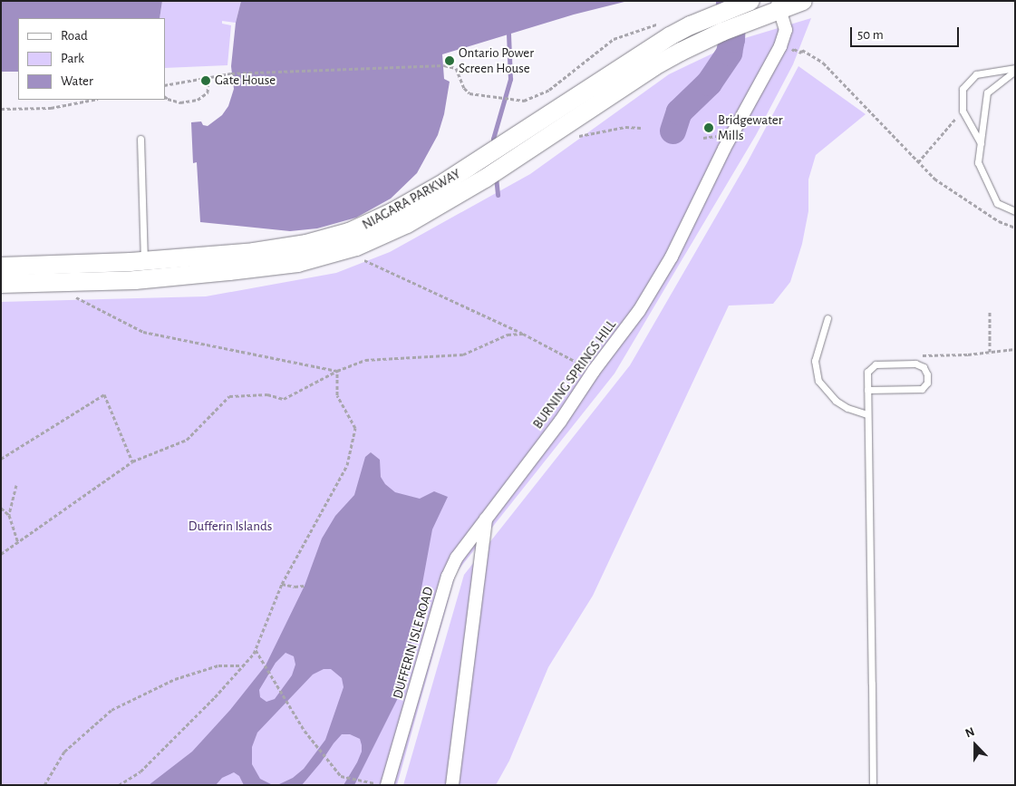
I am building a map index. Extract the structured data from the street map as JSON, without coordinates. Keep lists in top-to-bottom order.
{
  "streets": {
    "main road": ["NIAGARA PARKWAY"],
    "street": ["BURNING SPRINGS HILL", "DUFFERIN ISLE ROAD"]
  },
  "crossings": [
    ["NIAGARA PARKWAY", "BURNING SPRINGS HILL"],
    ["BURNING SPRINGS HILL", "DUFFERIN ISLE ROAD"]
  ],
  "parks": ["Dufferin Islands"],
  "places": ["Ontario Power Screen House", "Gate House", "Bridgewater Mills"],
  "legend": ["Road", "Park", "Water"],
  "scale_bar": "50 m",
  "north": "top"
}
